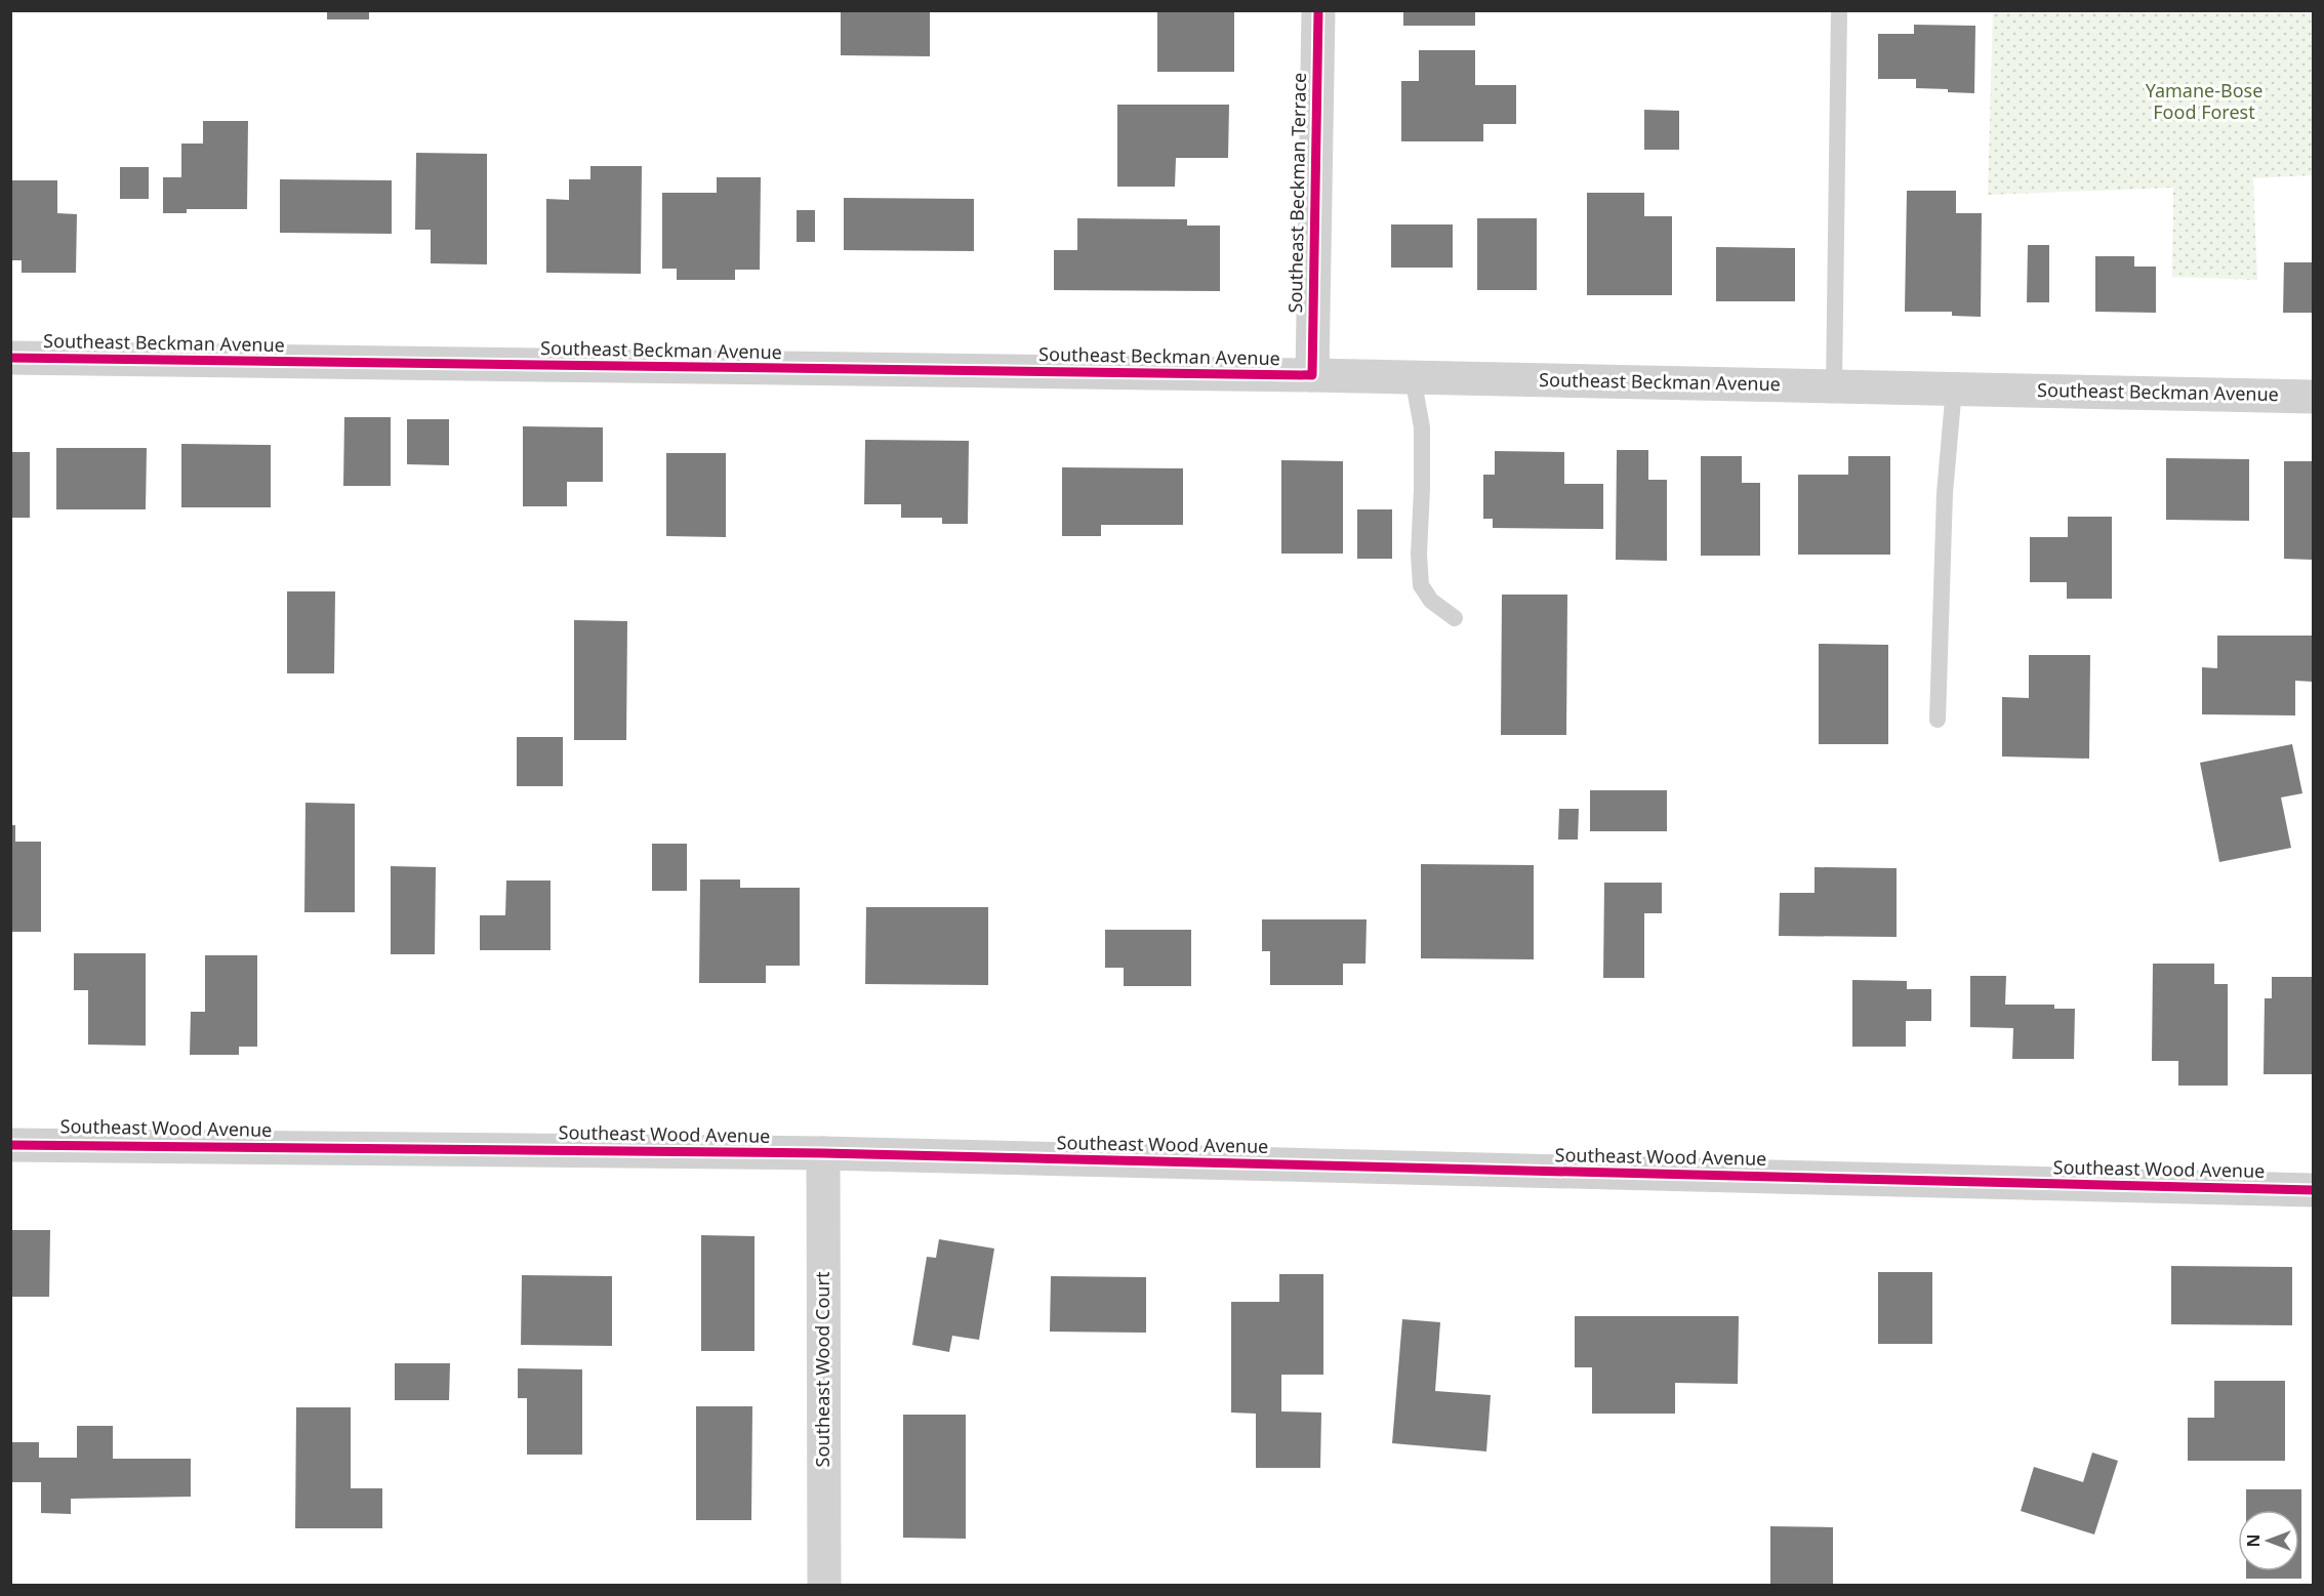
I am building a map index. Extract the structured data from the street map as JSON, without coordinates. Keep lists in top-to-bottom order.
{
  "streets": {
    "street": [
      "Southeast Beckman Terrace",
      "Southeast Beckman Avenue",
      "Southeast Wood Avenue",
      "Southeast Wood Court"
    ]
  },
  "crossings": [
    ["Southeast Beckman Terrace", "Southeast Beckman Avenue"],
    ["Southeast Wood Avenue", "Southeast Wood Court"]
  ],
  "parks": ["Yamane-Bose Food Forest"],
  "north": "left"
}
